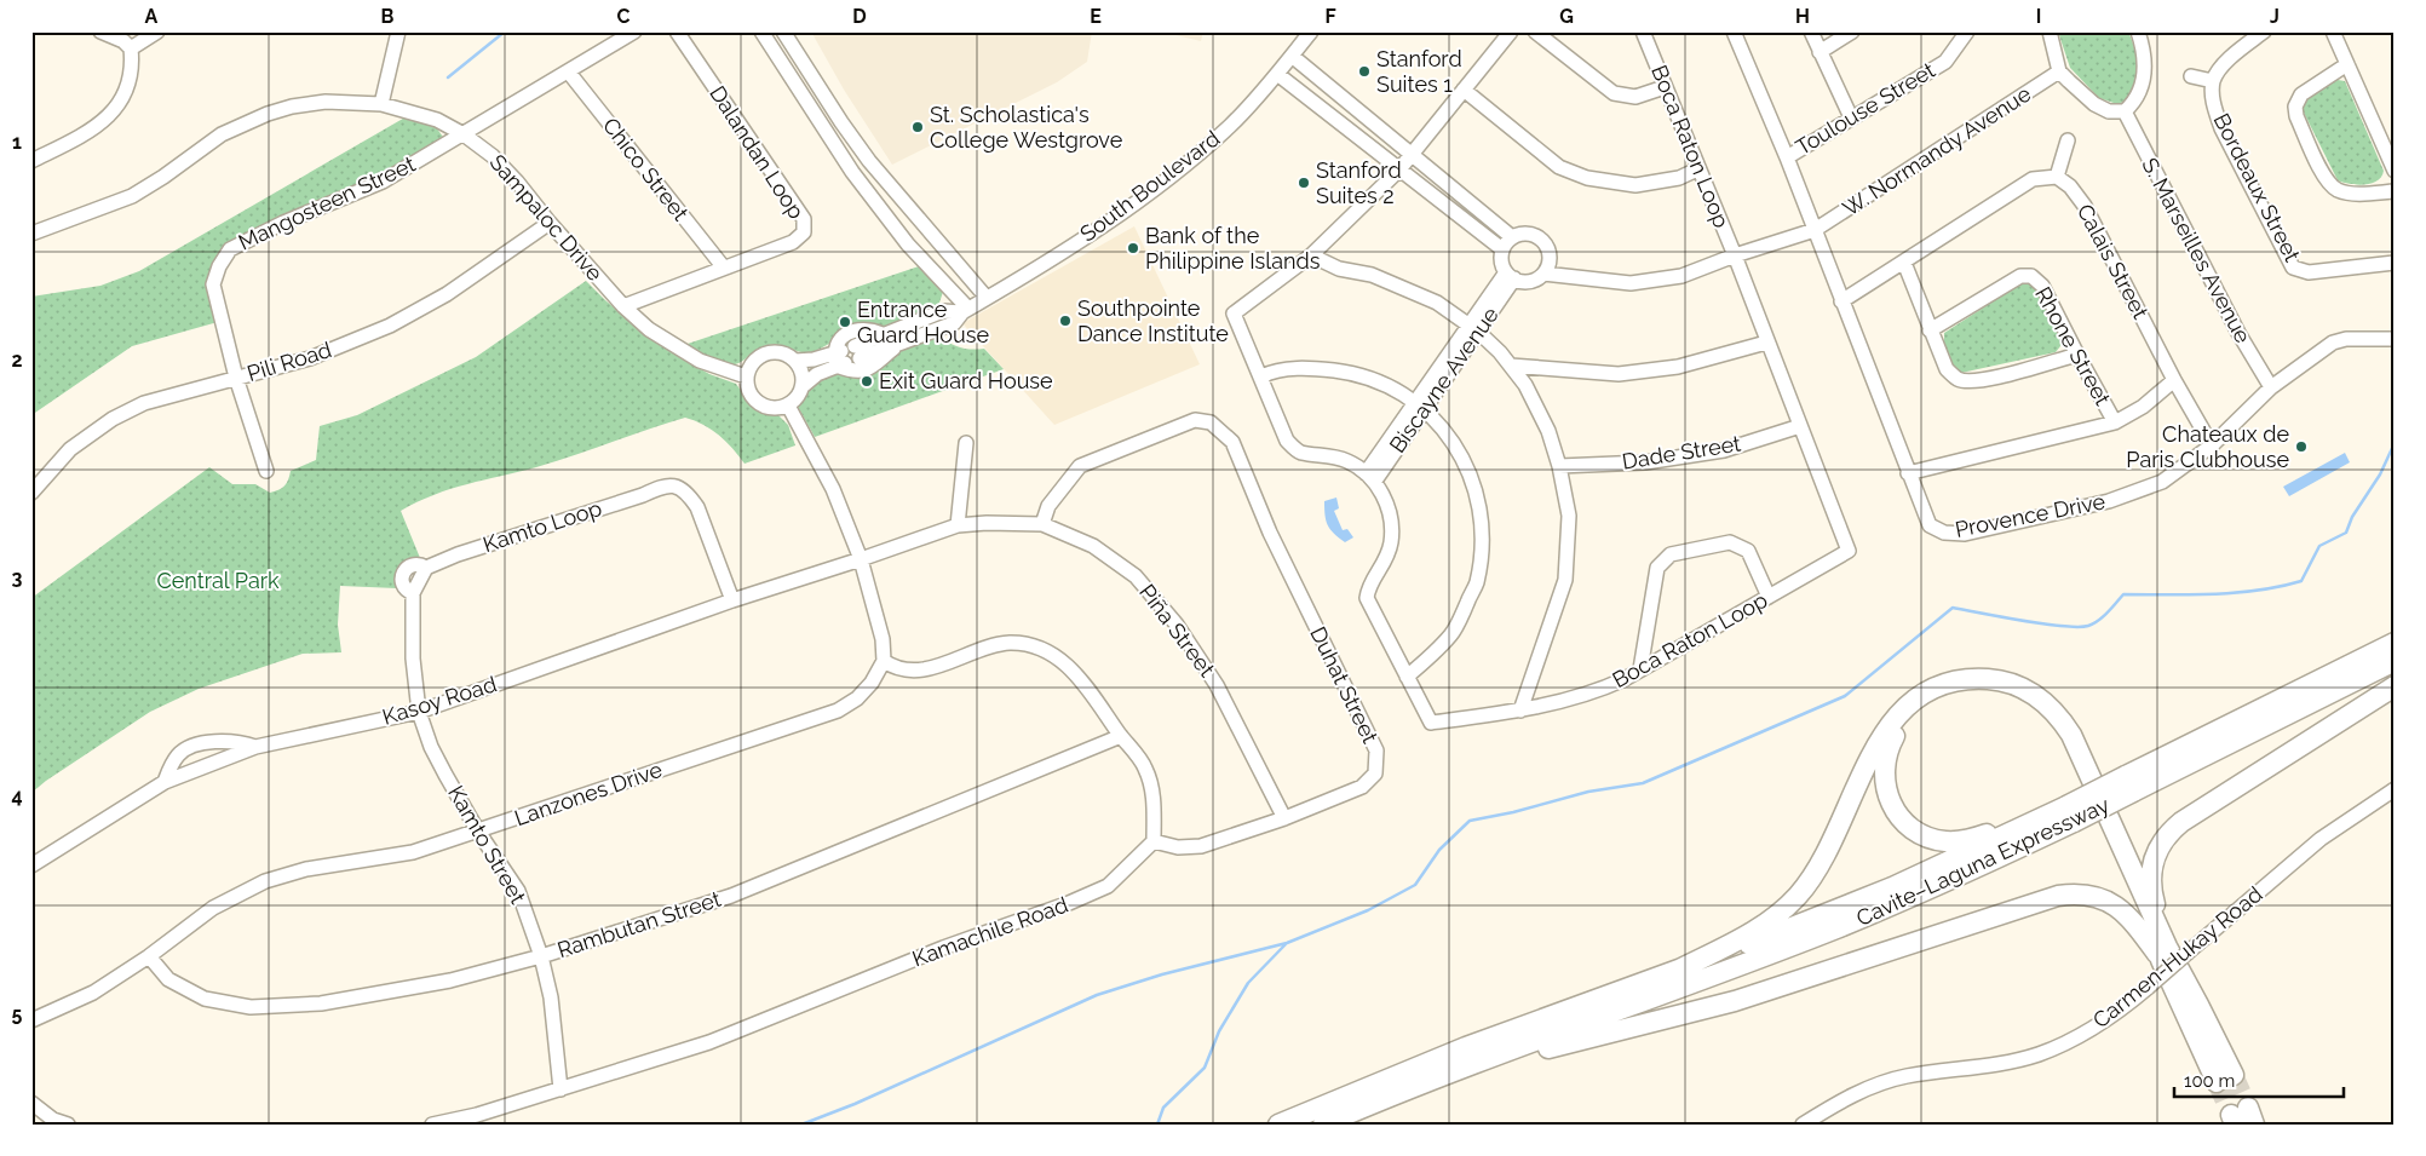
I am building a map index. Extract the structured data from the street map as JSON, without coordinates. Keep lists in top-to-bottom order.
{
  "streets": {
    "highway": ["Cavite–Laguna Expressway"],
    "street": [
      "Toulouse Street",
      "Boca Raton Loop",
      "W. Normandy Avenue",
      "Dalandan Loop",
      "Chico Street",
      "South Boulevard",
      "Bordeaux Street",
      "Mangosteen Street",
      "Sampaloc Drive",
      "S. Marseilles Avenue",
      "Calais Street",
      "Rhone Street",
      "Pili Road",
      "Biscayne Avenue",
      "Dade Street",
      "Provence Drive",
      "Kamto Loop",
      "Piña Street",
      "Duhat Street",
      "Kasoy Road",
      "Lanzones Drive",
      "Kamto Street",
      "Rambutan Street",
      "Kamachile Road",
      "Carmen-Hukay Road"
    ]
  },
  "crossings": [
    ["Toulouse Street", "Provence Drive"],
    ["Boca Raton Loop", "W. Normandy Avenue"],
    ["Boca Raton Loop", "Biscayne Avenue"],
    ["Boca Raton Loop", "Dade Street"],
    ["W. Normandy Avenue", "Biscayne Avenue"],
    ["W. Normandy Avenue", "Provence Drive"],
    ["Dalandan Loop", "Chico Street"],
    ["Dalandan Loop", "Sampaloc Drive"],
    ["Chico Street", "Mangosteen Street"],
    ["South Boulevard", "Sampaloc Drive"],
    ["Mangosteen Street", "Sampaloc Drive"],
    ["Mangosteen Street", "Pili Road"],
    ["Sampaloc Drive", "Pili Road"],
    ["S. Marseilles Avenue", "Provence Drive"],
    ["Calais Street", "Rhone Street"],
    ["Calais Street", "Provence Drive"],
    ["Rhone Street", "Provence Drive"],
    ["Kamto Loop", "Kasoy Road"],
    ["Kamto Loop", "Kamto Street"],
    ["Piña Street", "Duhat Street"],
    ["Piña Street", "Kasoy Road"],
    ["Duhat Street", "Kamachile Road"],
    ["Kasoy Road", "Kamto Street"],
    ["Lanzones Drive", "Kamto Street"],
    ["Lanzones Drive", "Rambutan Street"],
    ["Kamto Street", "Rambutan Street"],
    ["Kamto Street", "Kamachile Road"]
  ],
  "parks": ["Central Park"],
  "places": [
    "Stanford Suites 1",
    "St. Scholastica's College Westgrove",
    "Stanford Suites 2",
    "Bank of the Philippine Islands",
    "Southpointe Dance Institute",
    "Entrance Guard House",
    "Exit Guard House",
    "Chateaux de Paris Clubhouse"
  ],
  "scale_bar": "100 m",
  "grid": {
    "columns": [
      "A",
      "B",
      "C",
      "D",
      "E",
      "F",
      "G",
      "H",
      "I",
      "J"
    ],
    "rows": [
      "1",
      "2",
      "3",
      "4",
      "5"
    ]
  }
}
